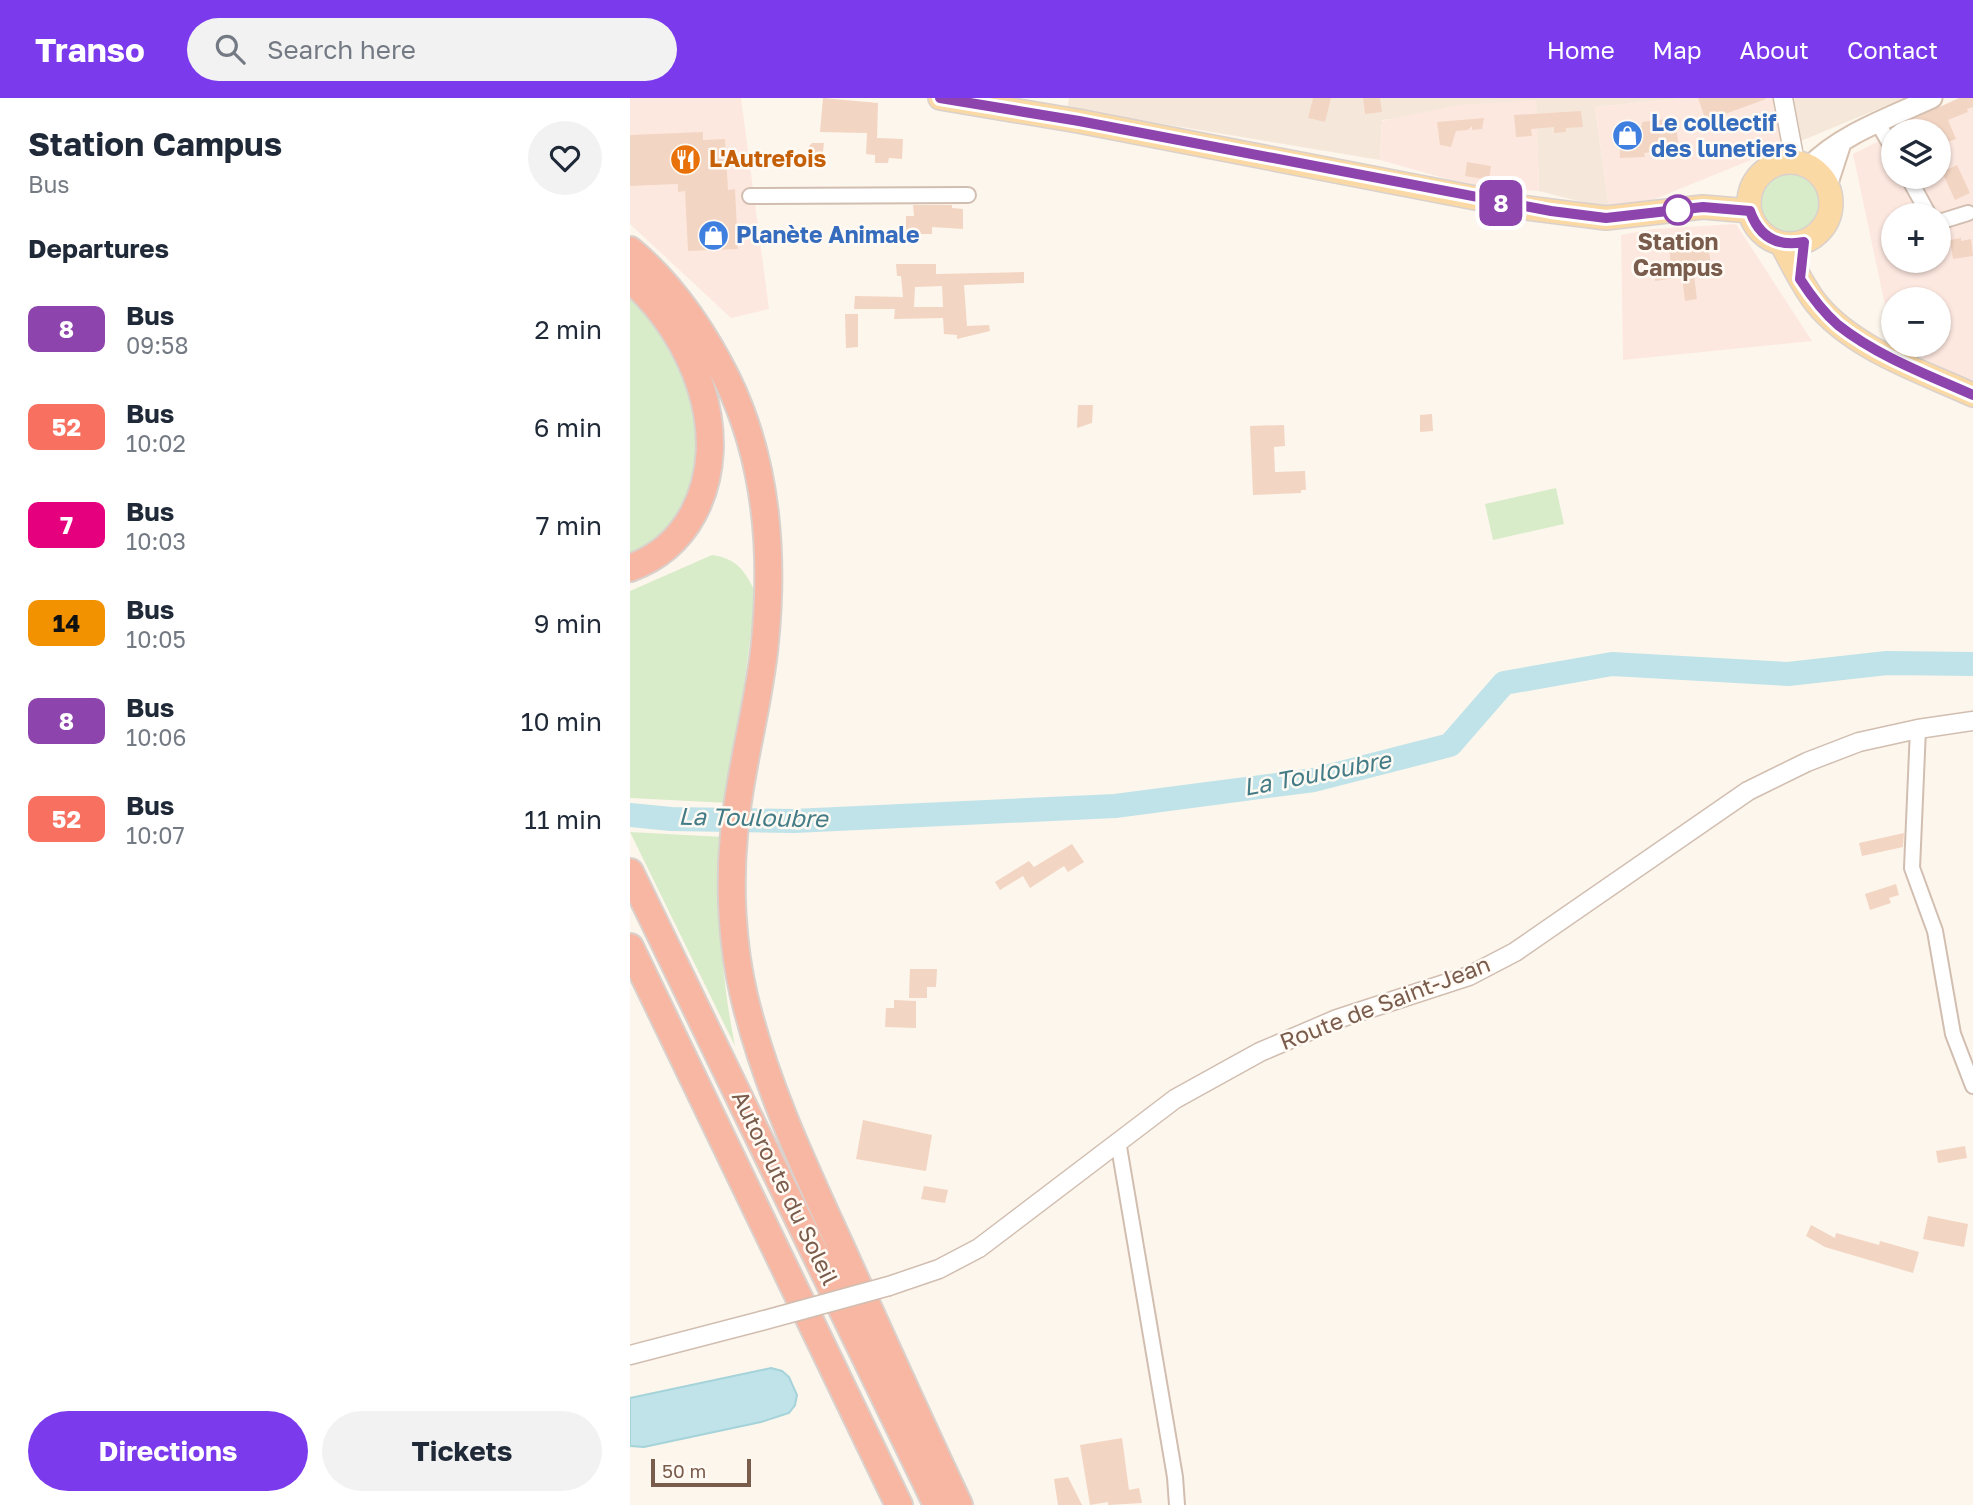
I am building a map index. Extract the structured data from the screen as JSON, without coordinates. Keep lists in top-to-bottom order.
{
  "streets": {
    "highway": ["Autoroute du Soleil"],
    "street": ["Route de Saint-Jean"]
  },
  "water": ["La Touloubre"],
  "places": {
    "shop": ["Le collectif des lunetiers", "Planète Animale"],
    "restaurant": ["L'Autrefois"],
    "other": ["Station Campus"]
  },
  "lines": ["bus line 8"],
  "scale_bar": "50 m",
  "page": {
    "header": "Transo",
    "search": "Search here",
    "nav": [
      "Home",
      "Map",
      "About",
      "Contact"
    ],
    "heading": [
      ["Station Campus", "Bus"],
      "Departures"
    ],
    "on_map": "8",
    "map_buttons": ["+", "−"],
    "list": [
      {
        "mark": "8",
        "name": "Bus",
        "note": "09:58",
        "value": "2 min"
      },
      {
        "mark": "52",
        "name": "Bus",
        "note": "10:02",
        "value": "6 min"
      },
      {
        "mark": "7",
        "name": "Bus",
        "note": "10:03",
        "value": "7 min"
      },
      {
        "mark": "14",
        "name": "Bus",
        "note": "10:05",
        "value": "9 min"
      },
      {
        "mark": "8",
        "name": "Bus",
        "note": "10:06",
        "value": "10 min"
      },
      {
        "mark": "52",
        "name": "Bus",
        "note": "10:07",
        "value": "11 min"
      }
    ],
    "buttons": ["Directions", "Tickets"],
    "scale": "50 m"
  }
}
